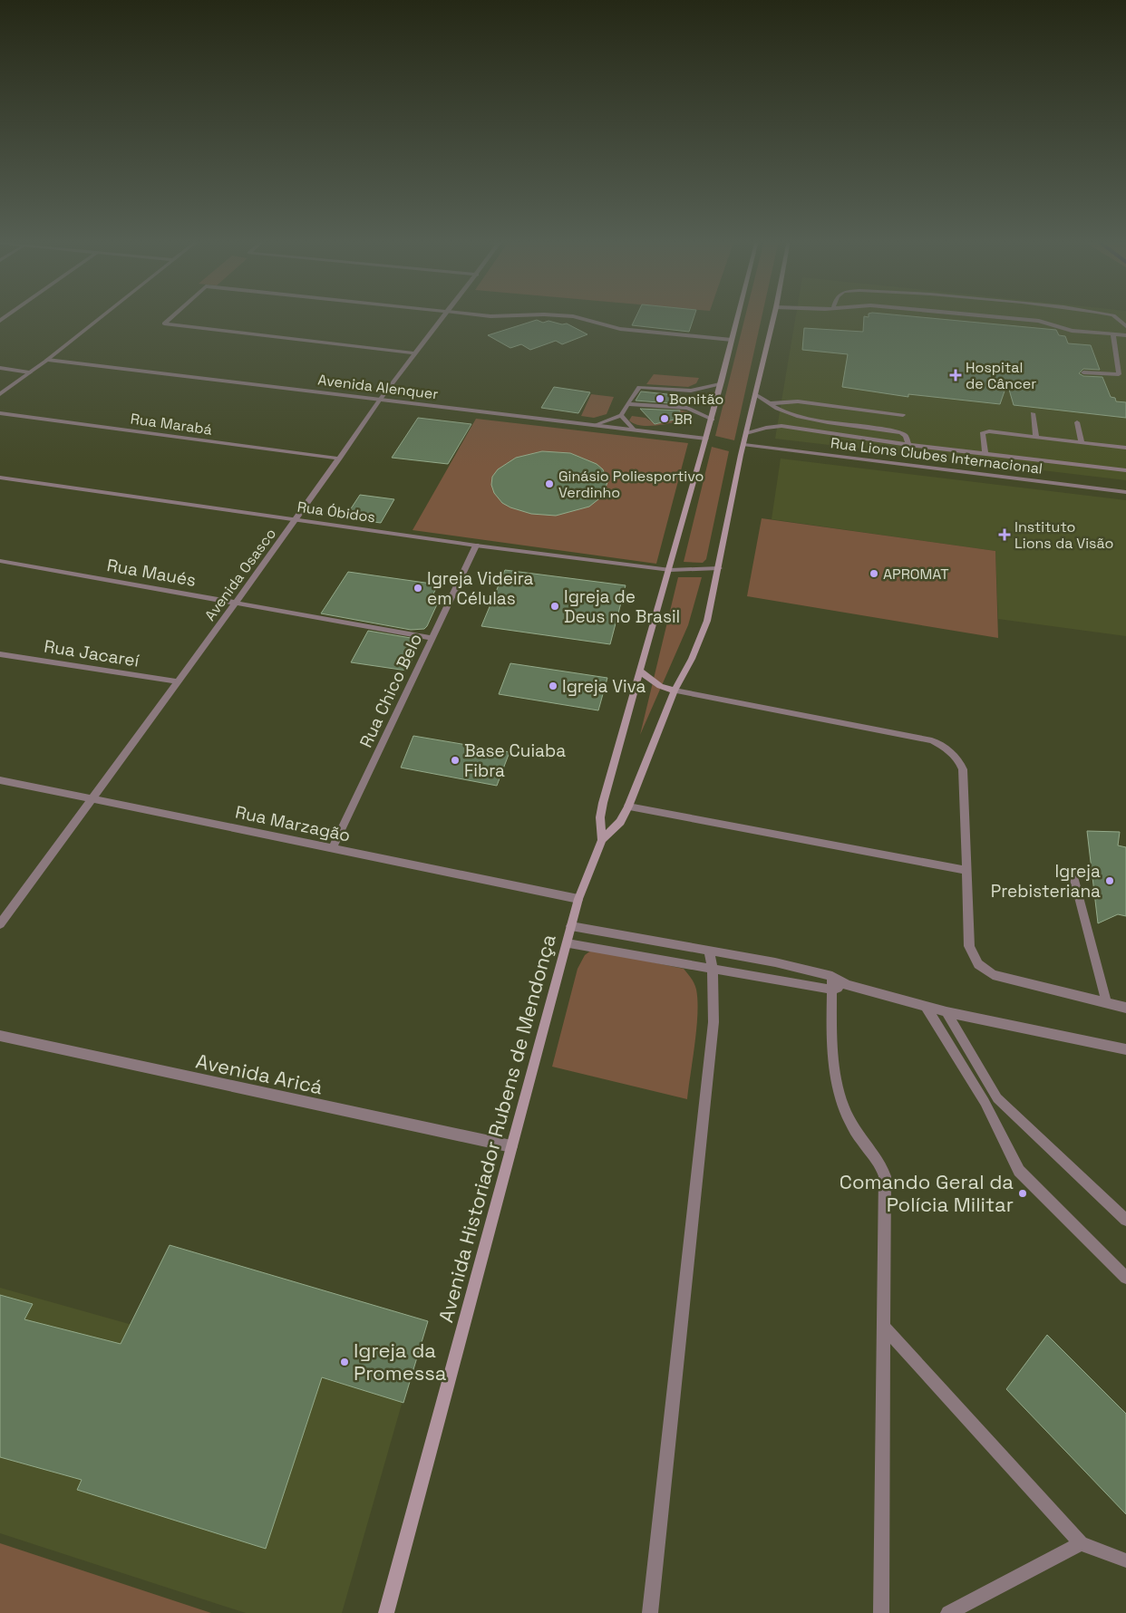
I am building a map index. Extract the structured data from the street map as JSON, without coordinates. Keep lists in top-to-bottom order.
{
  "streets": {
    "main road": ["Avenida Historiador Rubens de Mendonça"],
    "street": [
      "Avenida Alenquer",
      "Rua Marabá",
      "Rua Lions Clubes Internacional",
      "Rua Óbidos",
      "Rua Maués",
      "Avenida Osasco",
      "Rua Jacareí",
      "Rua Chico Belo",
      "Rua Marzagão",
      "Avenida Aricá"
    ]
  },
  "crossings": [
    ["Avenida Alenquer", "Avenida Osasco"],
    ["Avenida Alenquer", "Avenida Historiador Rubens de Mendonça"],
    ["Rua Marabá", "Avenida Osasco"],
    ["Rua Lions Clubes Internacional", "Avenida Historiador Rubens de Mendonça"],
    ["Rua Óbidos", "Avenida Osasco"],
    ["Rua Óbidos", "Rua Chico Belo"],
    ["Rua Óbidos", "Avenida Historiador Rubens de Mendonça"],
    ["Rua Maués", "Avenida Osasco"],
    ["Rua Maués", "Rua Chico Belo"],
    ["Avenida Osasco", "Rua Jacareí"],
    ["Avenida Osasco", "Rua Marzagão"],
    ["Rua Chico Belo", "Rua Marzagão"],
    ["Rua Marzagão", "Avenida Historiador Rubens de Mendonça"],
    ["Avenida Aricá", "Avenida Historiador Rubens de Mendonça"]
  ],
  "places": {
    "health": ["Hospital de Câncer", "Instituto Lions da Visão"],
    "other": [
      "Bonitão",
      "BR",
      "Ginásio Poliesportivo Verdinho",
      "APROMAT",
      "Igreja Videira em Células",
      "Igreja de Deus no Brasil",
      "Igreja Viva",
      "Base Cuiaba Fibra",
      "Igreja Prebisteriana",
      "Comando Geral da Polícia Militar",
      "Igreja da Promessa"
    ]
  }
}
